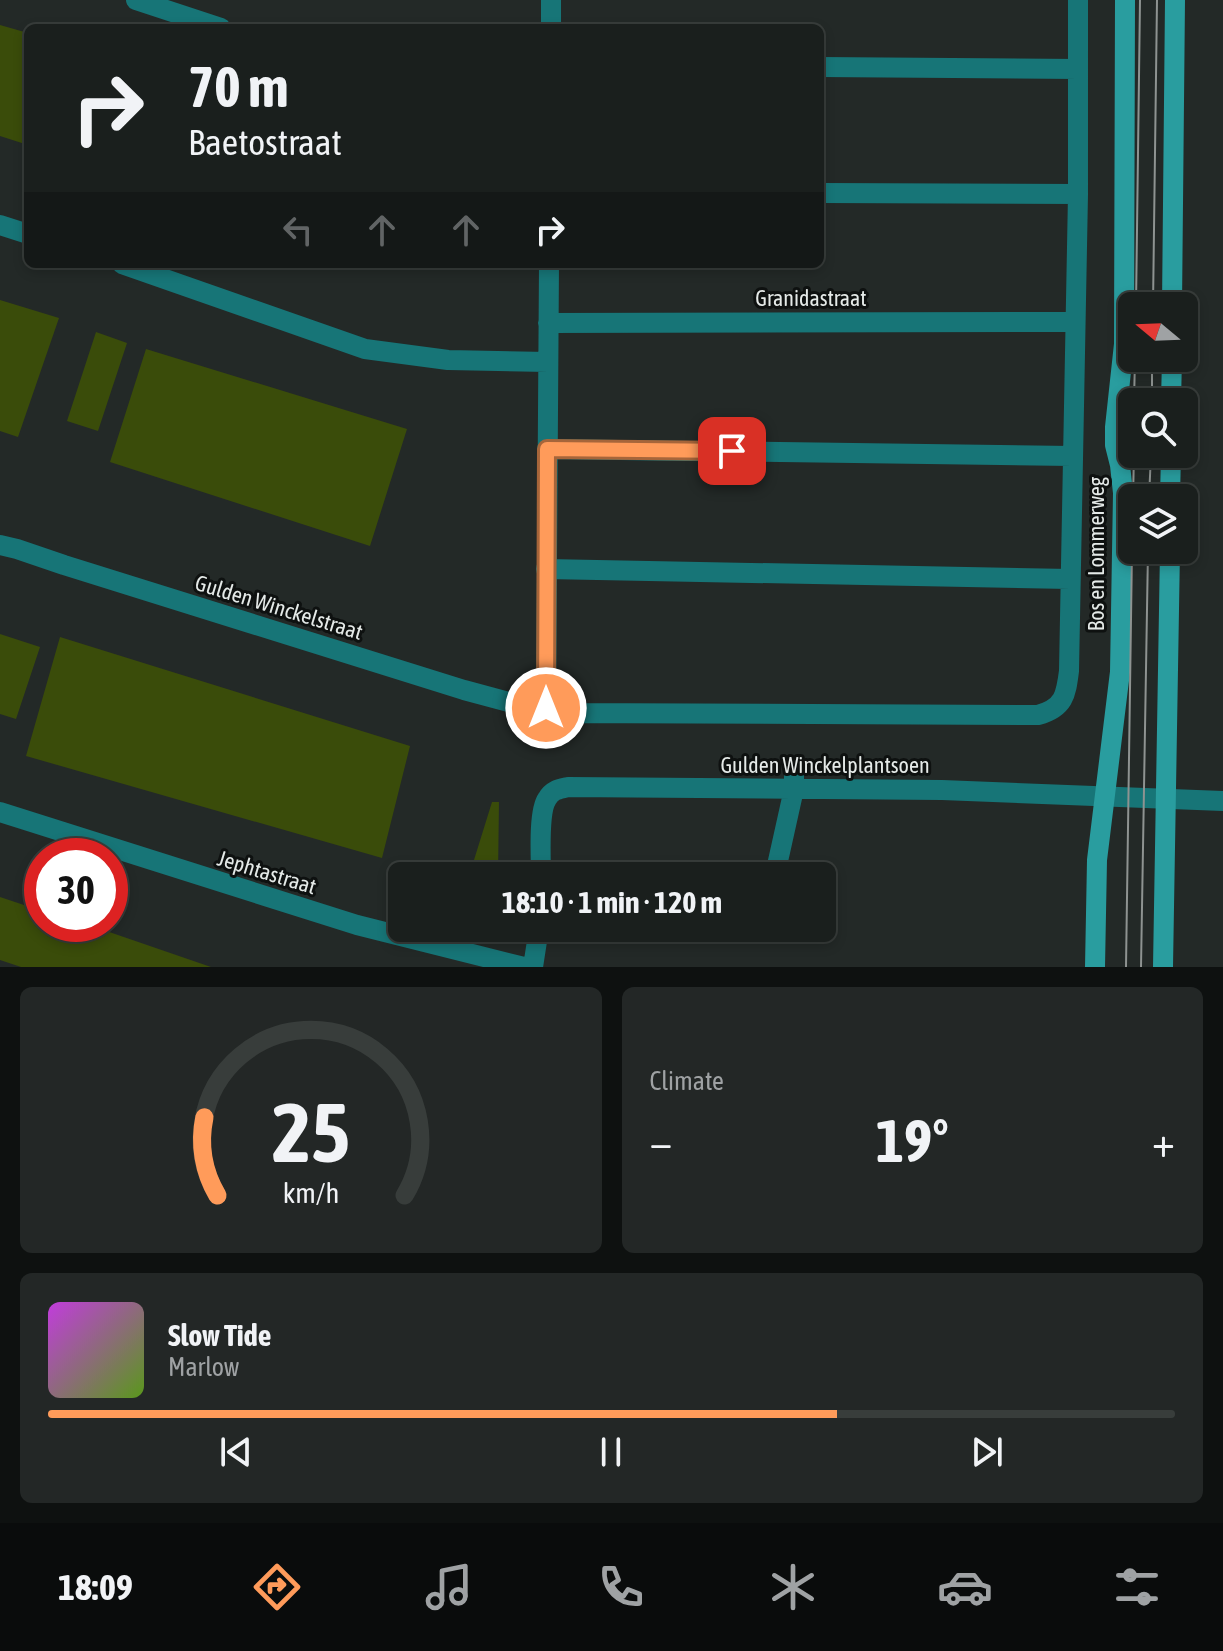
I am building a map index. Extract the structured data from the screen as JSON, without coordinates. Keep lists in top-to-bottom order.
{
  "streets": {
    "main road": ["Bos en Lommerweg"],
    "street": [
      "Granidastraat",
      "Gulden Winckelstraat",
      "Gulden Winckelplantsoen",
      "Jephtastraat"
    ]
  },
  "crossings": [
    ["Granidastraat", "Bos en Lommerweg"],
    ["Bos en Lommerweg", "Gulden Winckelstraat"],
    ["Bos en Lommerweg", "Gulden Winckelplantsoen"]
  ],
  "north": "left",
  "page": {
    "turn": ["70 m", "Baetostraat"],
    "limit": "30",
    "trip": "18:10 · 1 min · 120 m",
    "tile": "Climate",
    "heat": ["−", "19°", "+"],
    "song": ["Slow Tide", "Marlow"],
    "tabs": "18:09",
    "gauge": ["25", "km/h"]
  }
}
